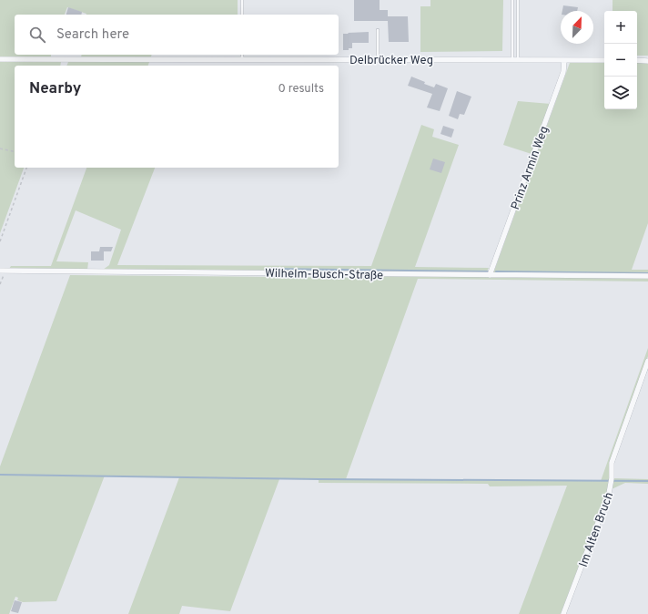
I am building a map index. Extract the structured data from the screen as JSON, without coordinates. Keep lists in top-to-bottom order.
{
  "streets": {
    "street": [
      "Delbrücker Weg",
      "Prinz Armin Weg",
      "Wilhelm-Busch-Straße",
      "Im Alten Bruch"
    ]
  },
  "crossings": [
    ["Delbrücker Weg", "Prinz Armin Weg"],
    ["Prinz Armin Weg", "Wilhelm-Busch-Straße"]
  ],
  "north": "top right",
  "page": {
    "map_buttons": ["+", "−"],
    "search": "Search here",
    "heading": ["Nearby", "0 results"]
  }
}
